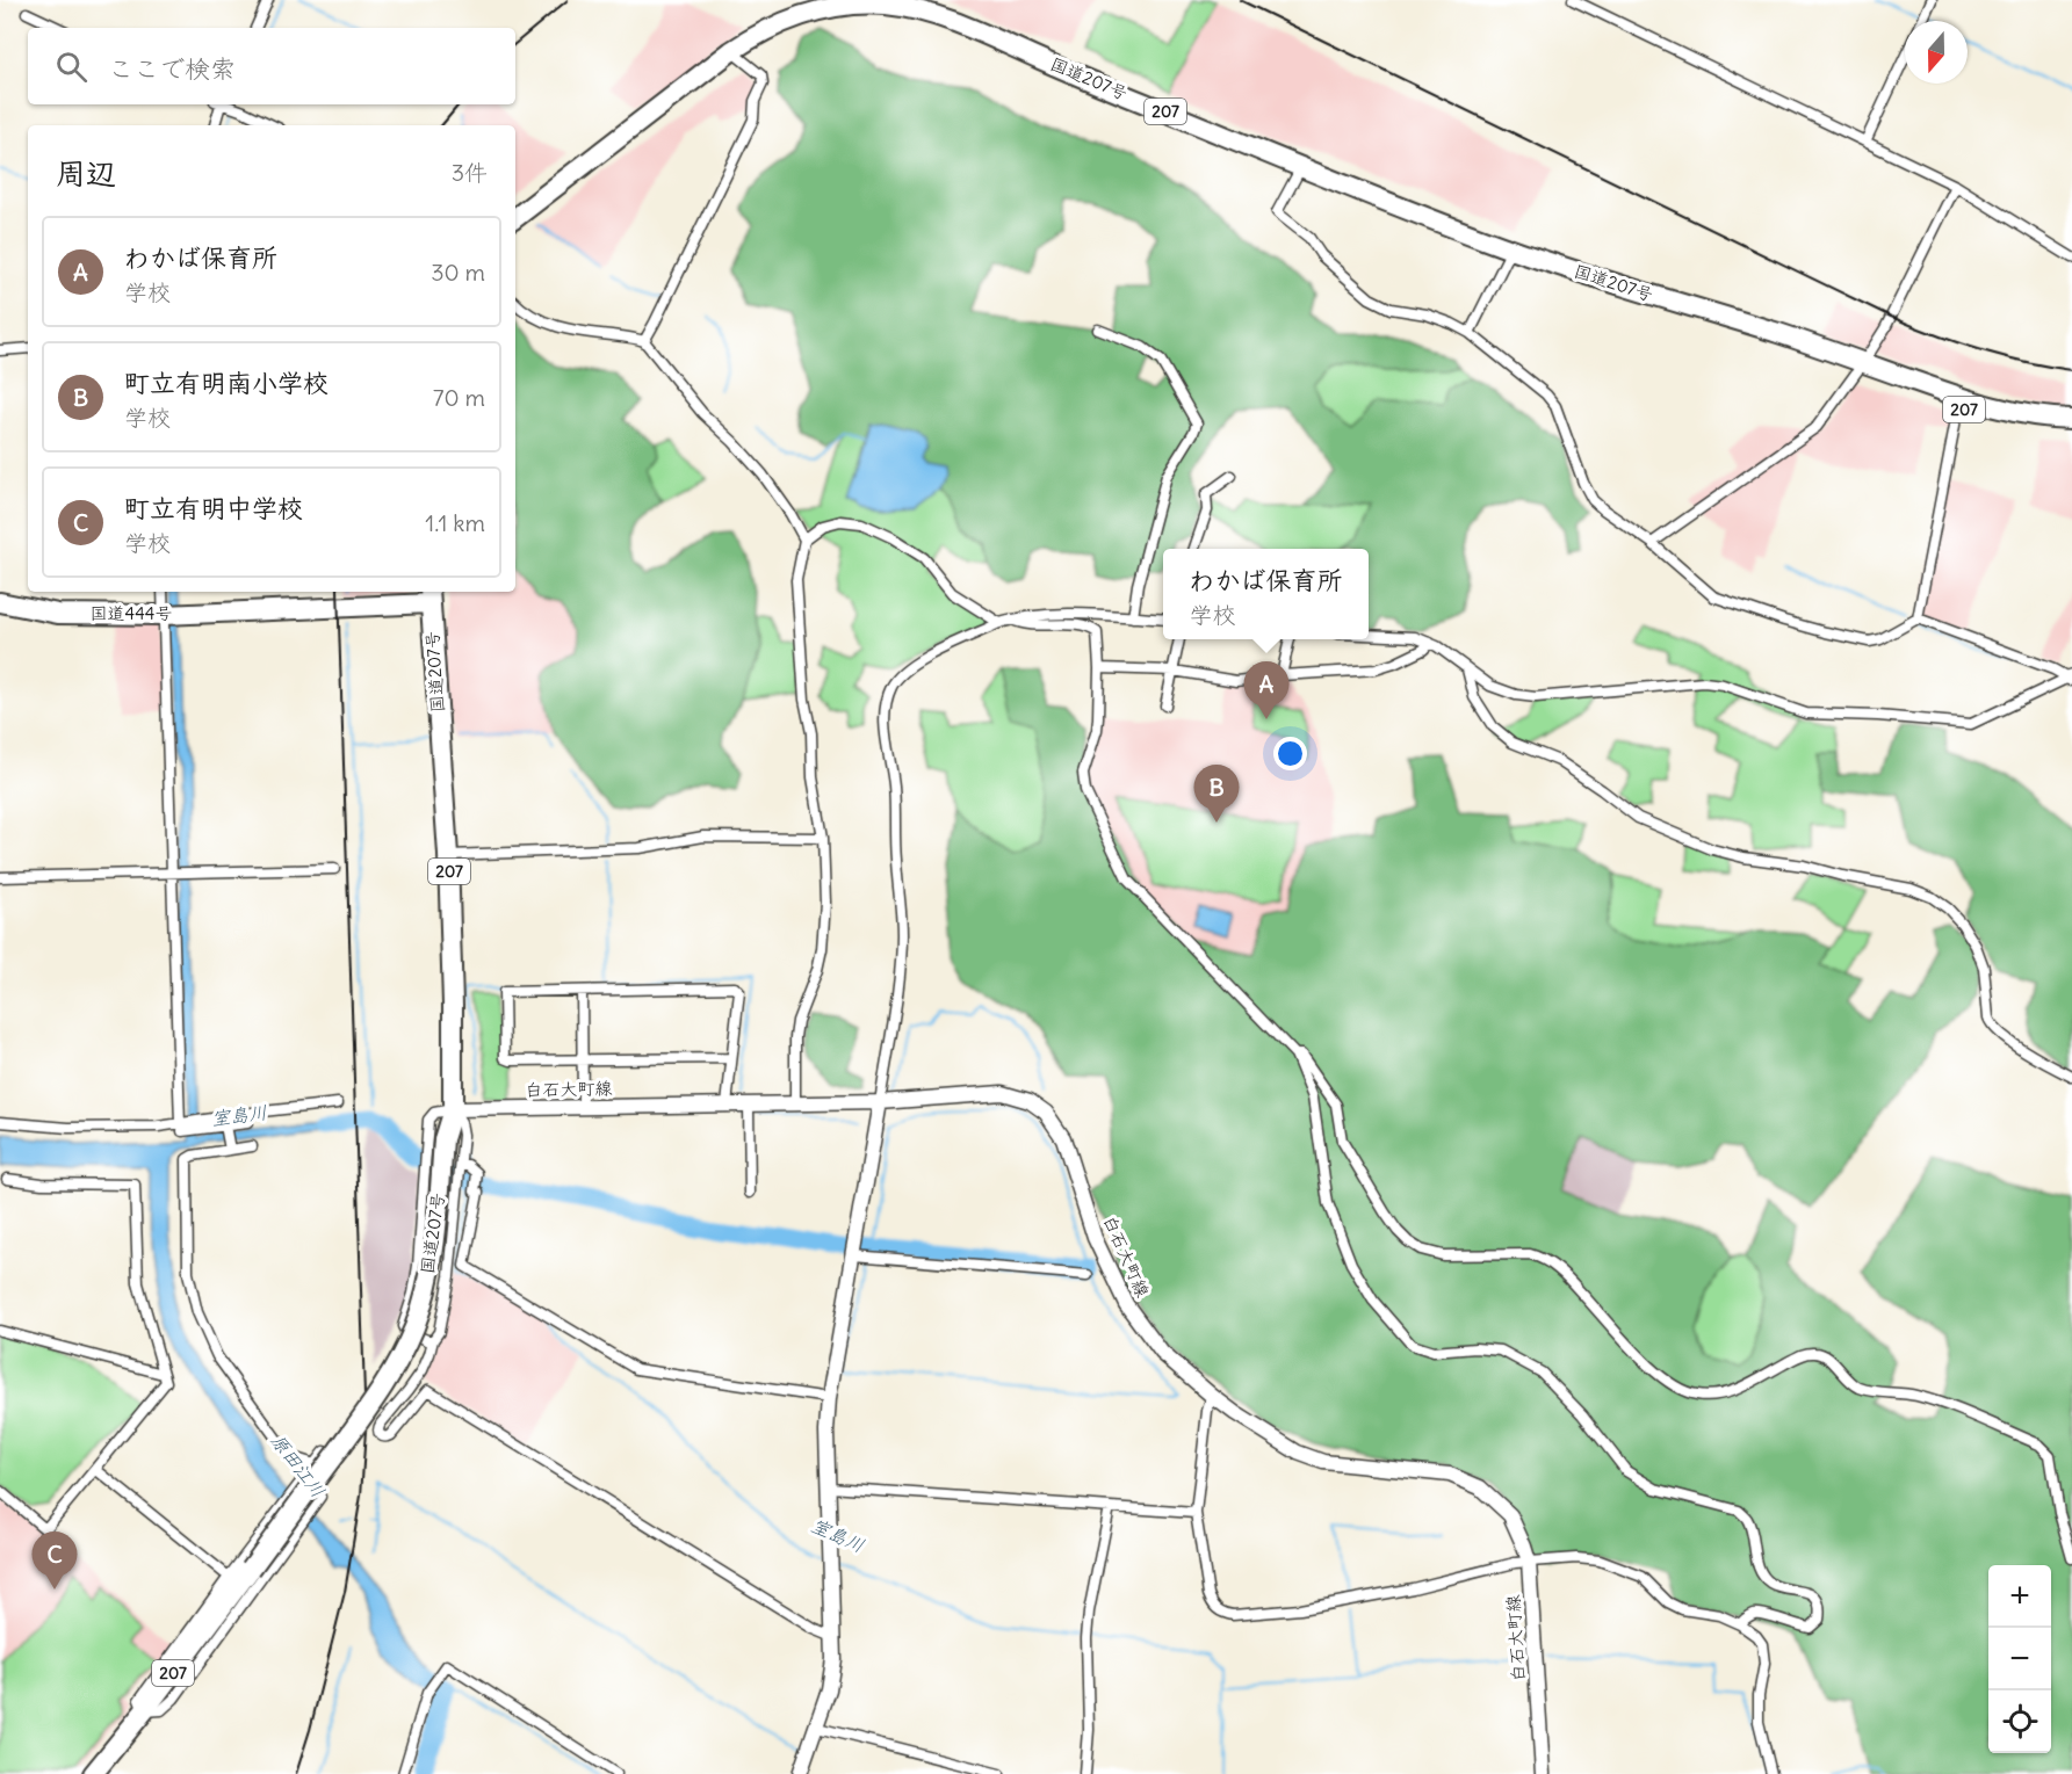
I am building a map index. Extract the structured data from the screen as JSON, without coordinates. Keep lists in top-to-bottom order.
{
  "streets": {
    "highway": ["国道207号", "207", "国道444号"],
    "main road": ["白石大町線"]
  },
  "crossings": [
    ["国道207号", "国道444号"],
    ["国道207号", "白石大町線"]
  ],
  "water": ["室島川", "原田江川"],
  "north": "bottom",
  "page": {
    "search": "ここで検索",
    "heading": ["周辺", "3件"],
    "list": [
      {
        "mark": "A",
        "name": "わかば保育所",
        "note": "学校",
        "value": "30 m"
      },
      {
        "mark": "B",
        "name": "町立有明南小学校",
        "note": "学校",
        "value": "70 m"
      },
      {
        "mark": "C",
        "name": "町立有明中学校",
        "note": "学校",
        "value": "1.1 km"
      }
    ],
    "popup": ["わかば保育所", "学校"],
    "pins": ["A", "B", "C"],
    "map_buttons": ["+", "−"]
  }
}
